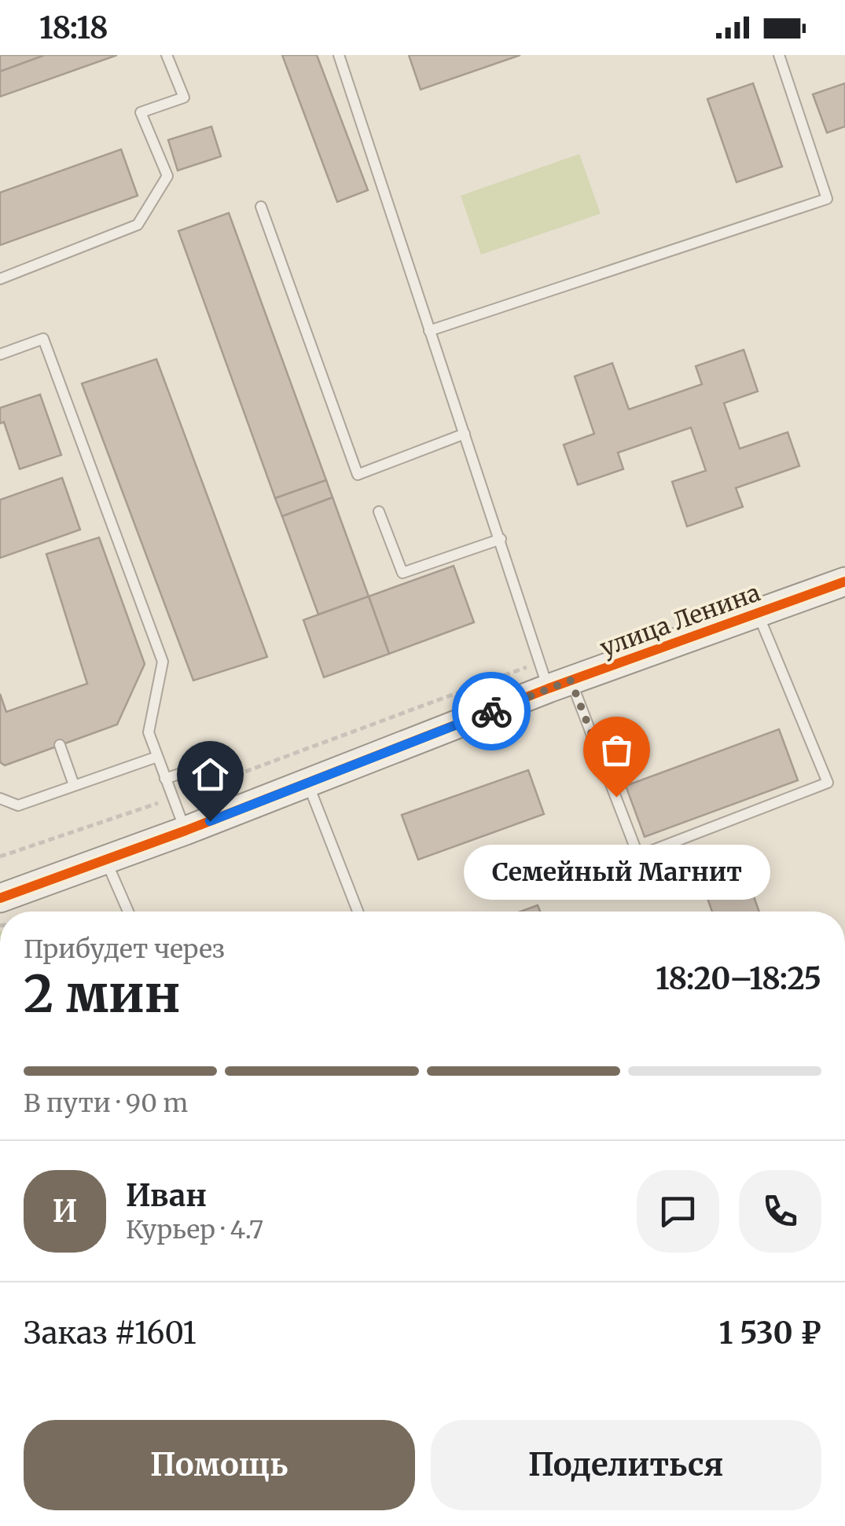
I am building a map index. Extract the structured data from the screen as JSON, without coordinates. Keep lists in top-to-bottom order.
{
  "streets": {
    "street": ["улица Ленина"]
  },
  "places": ["Семейный Магнит"],
  "page": {
    "status": "18:18",
    "bubble": "Семейный Магнит",
    "heading": ["2 мин", "Прибудет через", "18:20–18:25"],
    "panel": [
      "Иван",
      "Курьер · 4.7",
      "Заказ #1601",
      "1 530 ₽"
    ],
    "bar": "В пути · 90 m",
    "round": "И",
    "buttons": ["Помощь", "Поделиться"]
  }
}
